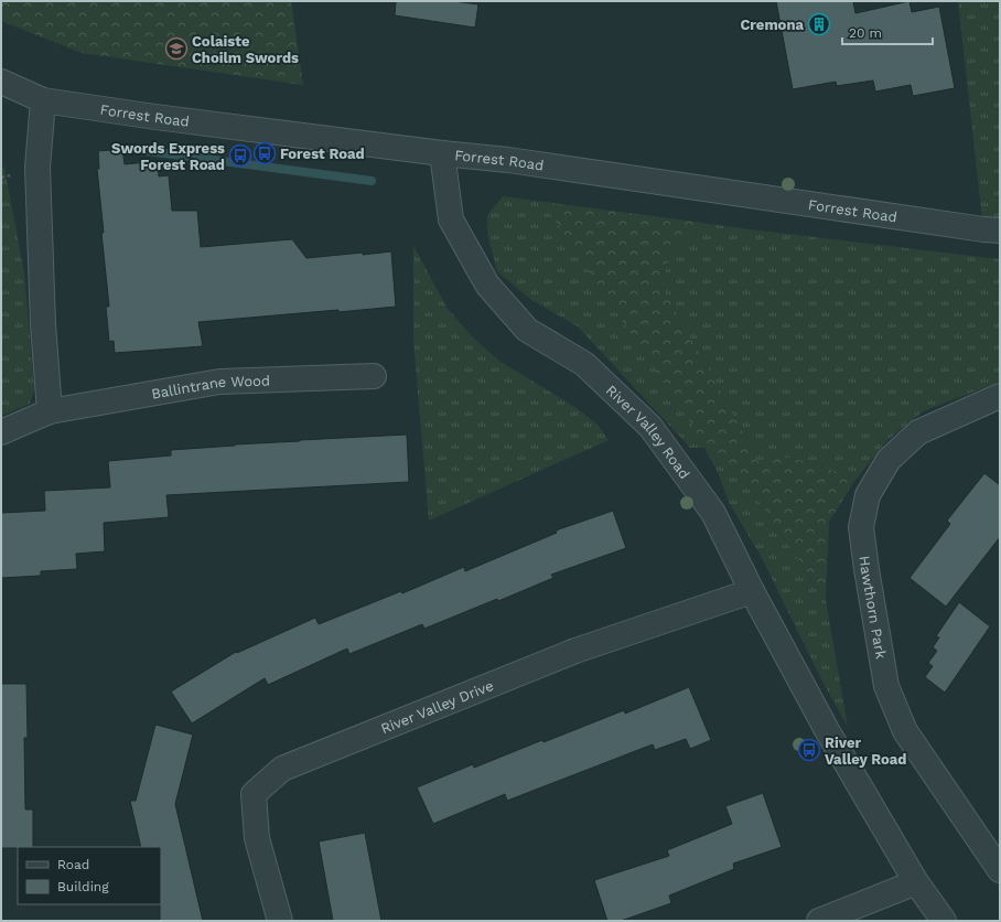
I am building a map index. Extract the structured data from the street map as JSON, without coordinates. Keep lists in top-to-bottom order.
{
  "streets": {
    "street": [
      "Forrest Road",
      "Ballintrane Wood",
      "River Valley Road",
      "Hawthorn Park",
      "River Valley Drive"
    ]
  },
  "crossings": [
    ["Forrest Road", "River Valley Road"],
    ["River Valley Road", "River Valley Drive"]
  ],
  "places": {
    "building": ["Cremona"],
    "school or university": ["Colaiste Choilm Swords"],
    "bus stop": ["Forest Road", "Swords Express Forest Road", "River Valley Road"]
  },
  "legend": ["Road", "Building"],
  "scale_bar": "20 m"
}
